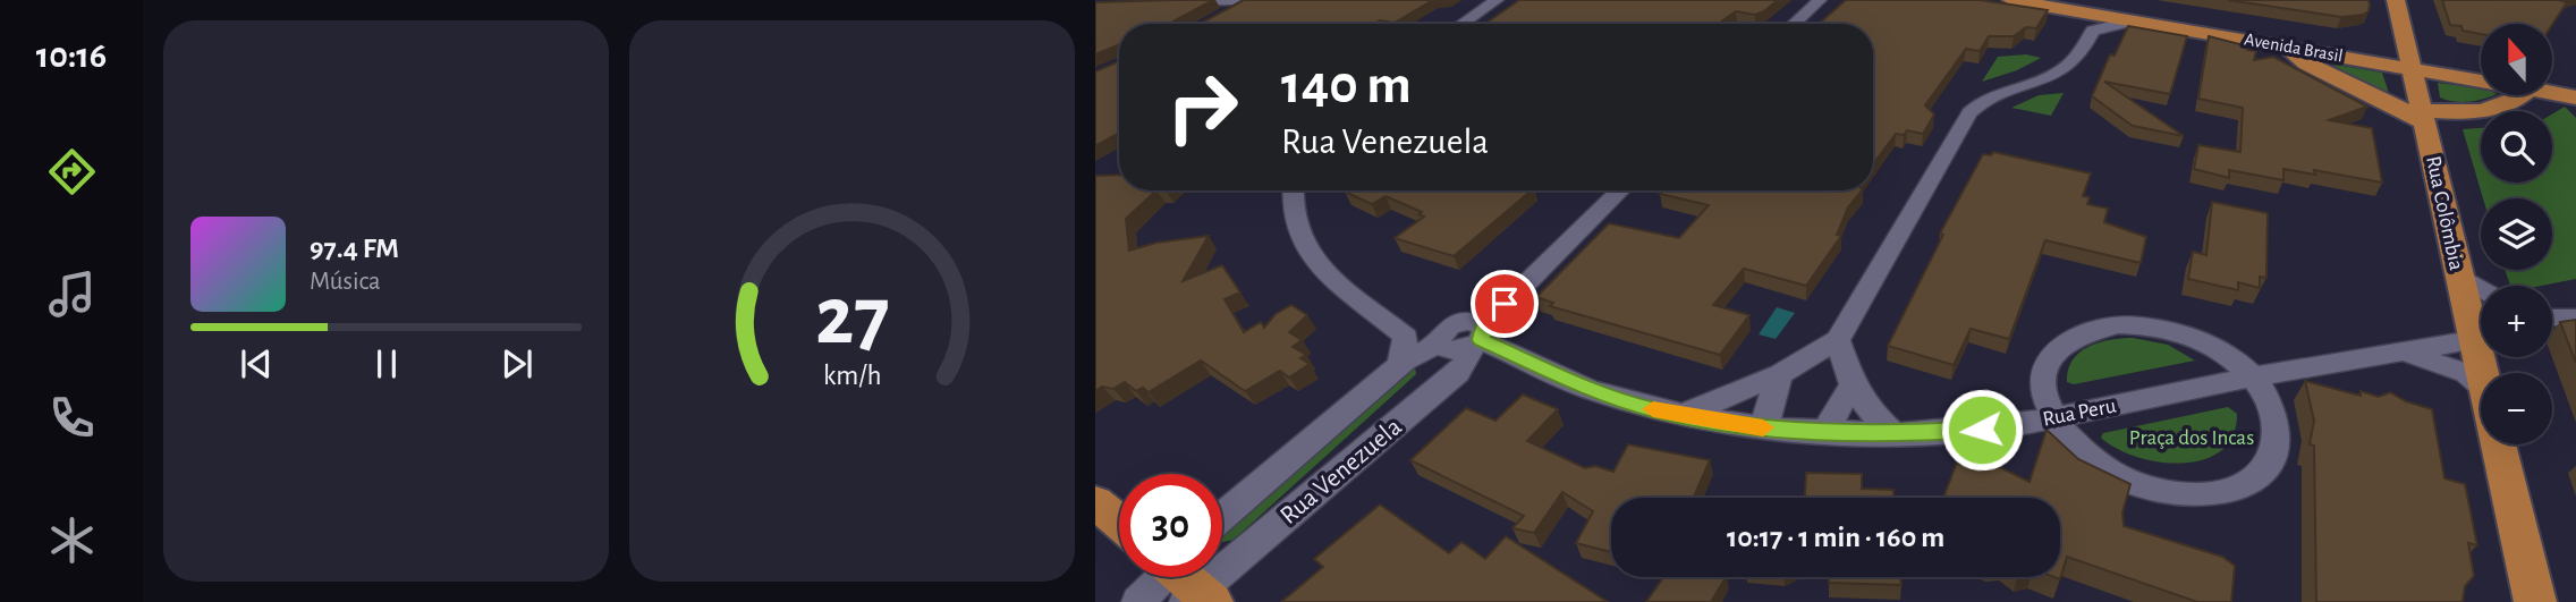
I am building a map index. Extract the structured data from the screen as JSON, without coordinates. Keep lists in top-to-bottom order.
{
  "streets": {
    "main road": ["Avenida Brasil", "Rua Colômbia"],
    "street": ["Rua Peru", "Rua Venezuela"]
  },
  "crossings": [
    ["Avenida Brasil", "Rua Colômbia"],
    ["Rua Colômbia", "Rua Peru"],
    ["Rua Peru", "Rua Venezuela"]
  ],
  "parks": ["Praça dos Incas"],
  "north": "top",
  "page": {
    "tabs": "10:16",
    "map_buttons": ["+", "−"],
    "turn": ["140 m", "Rua Venezuela"],
    "song": ["97.4 FM", "Música"],
    "limit": "30",
    "trip": "10:17 · 1 min · 160 m",
    "gauge": ["27", "km/h"]
  }
}
